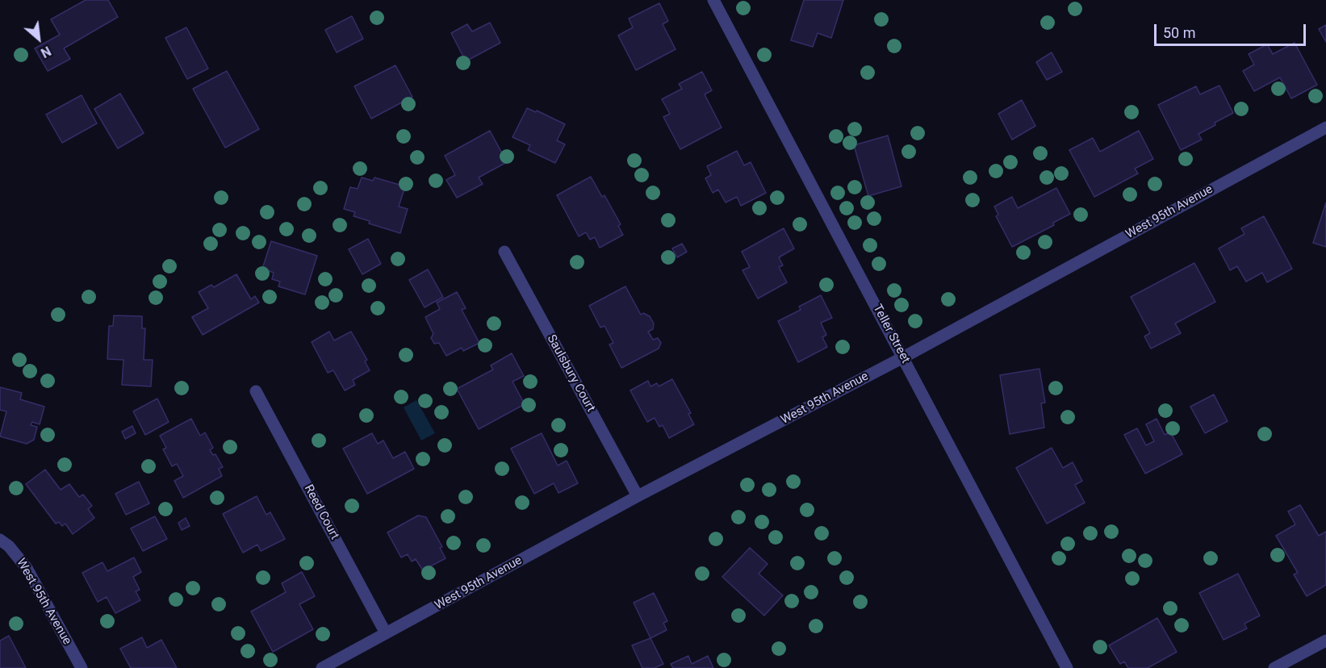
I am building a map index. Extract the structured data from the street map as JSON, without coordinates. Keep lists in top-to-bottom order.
{
  "streets": {
    "street": [
      "West 95th Avenue",
      "Teller Street",
      "Saulsbury Court",
      "Reed Court"
    ]
  },
  "crossings": [
    ["West 95th Avenue", "Teller Street"],
    ["West 95th Avenue", "Saulsbury Court"],
    ["West 95th Avenue", "Reed Court"]
  ],
  "scale_bar": "50 m",
  "north": "bottom right"
}
